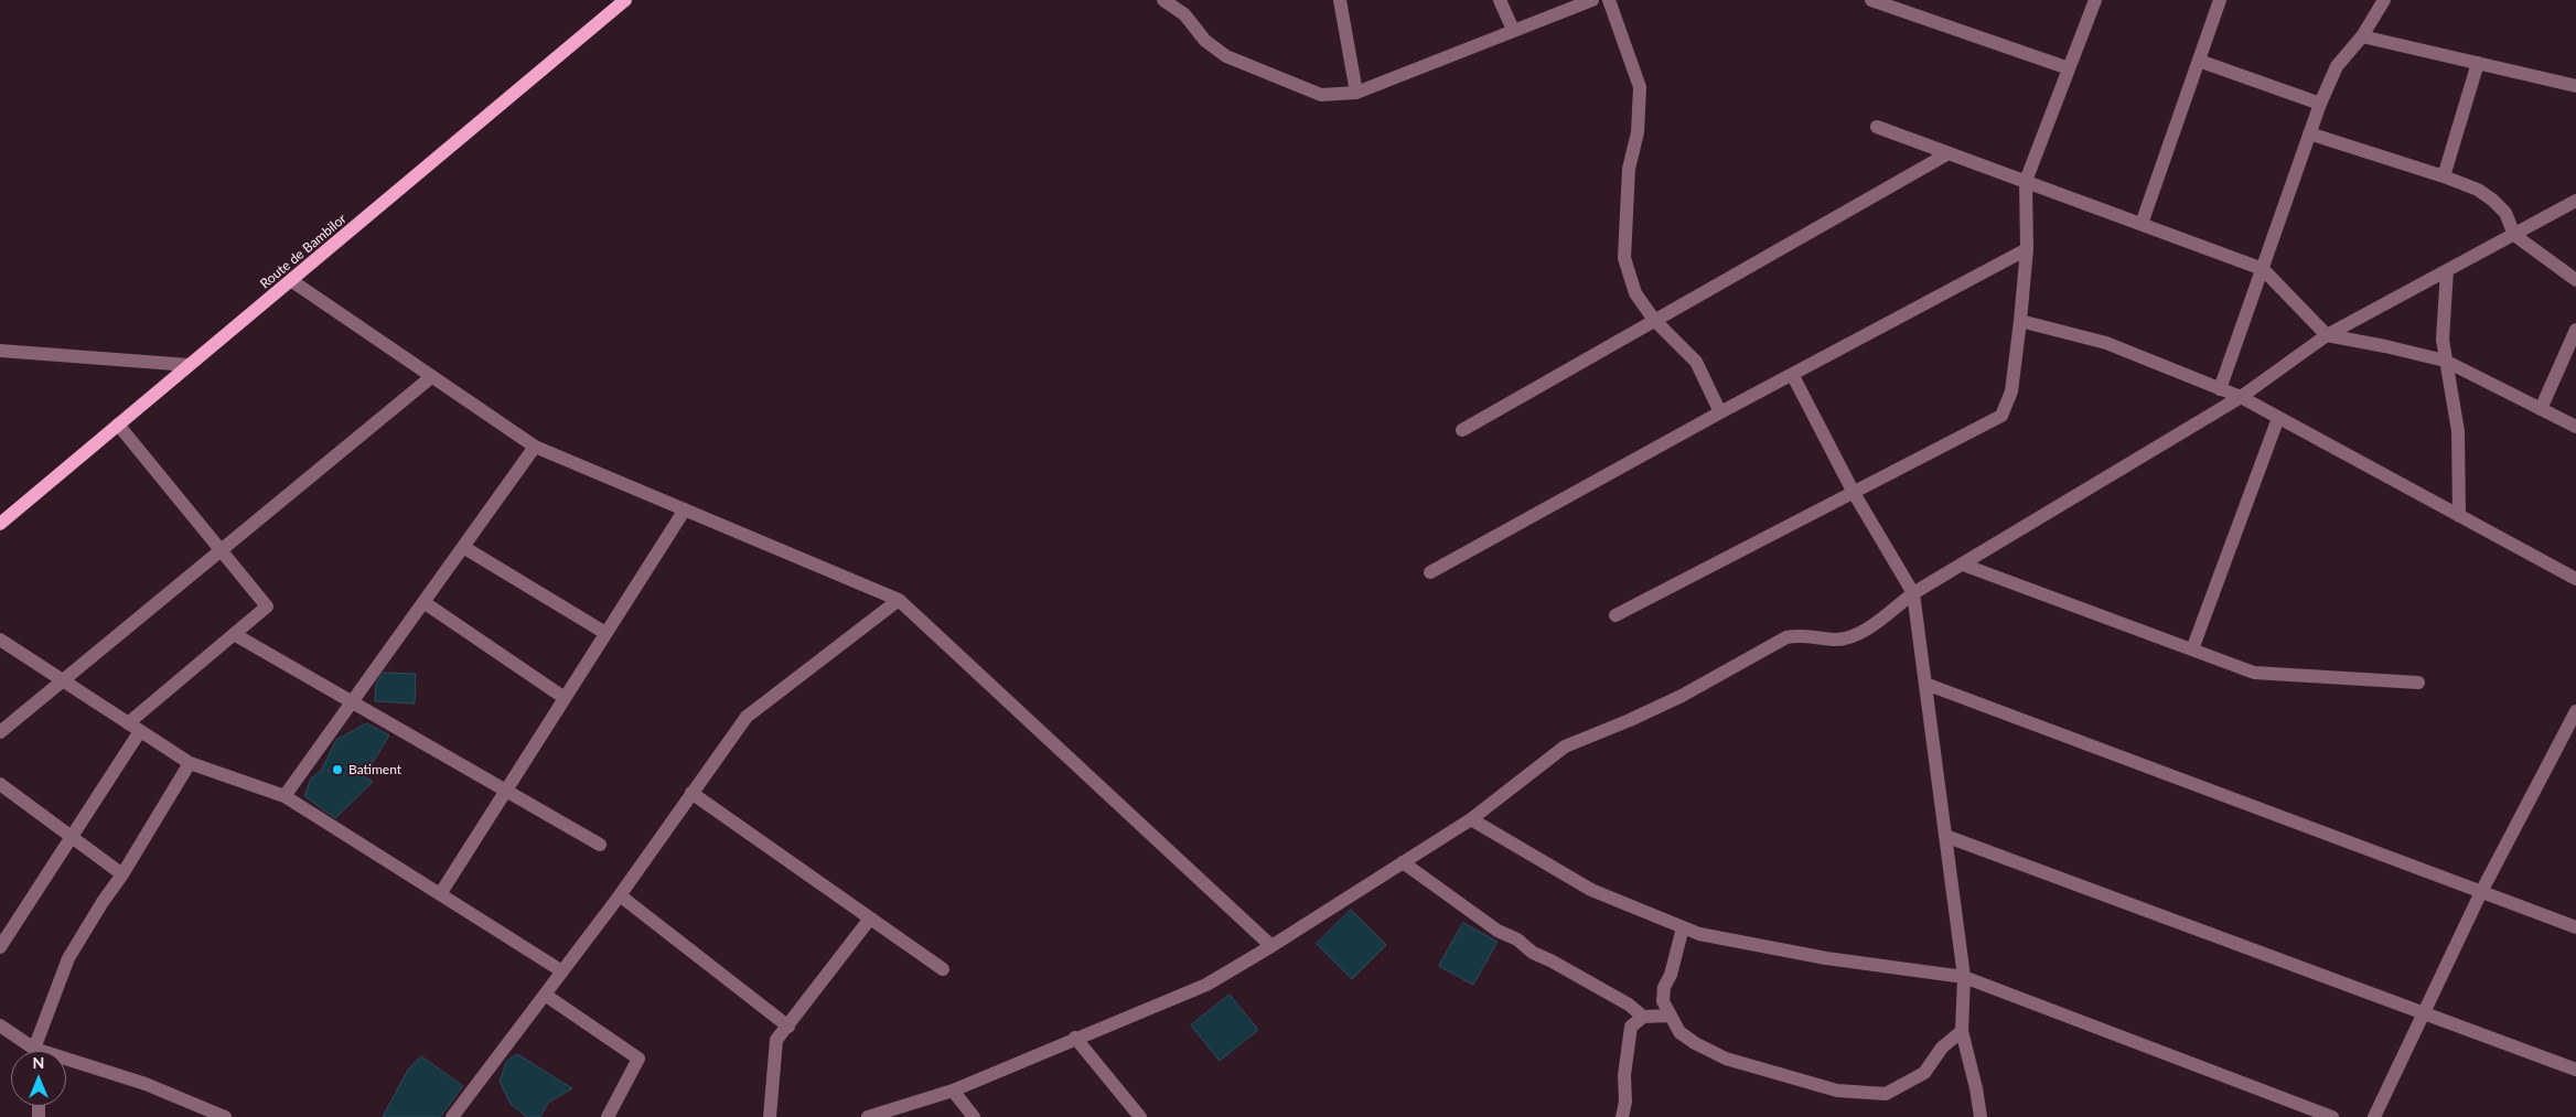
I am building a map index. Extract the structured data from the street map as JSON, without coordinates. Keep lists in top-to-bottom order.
{
  "streets": {
    "main road": ["Route de Bambilor"]
  },
  "places": ["Batiment"],
  "north": "top"
}
